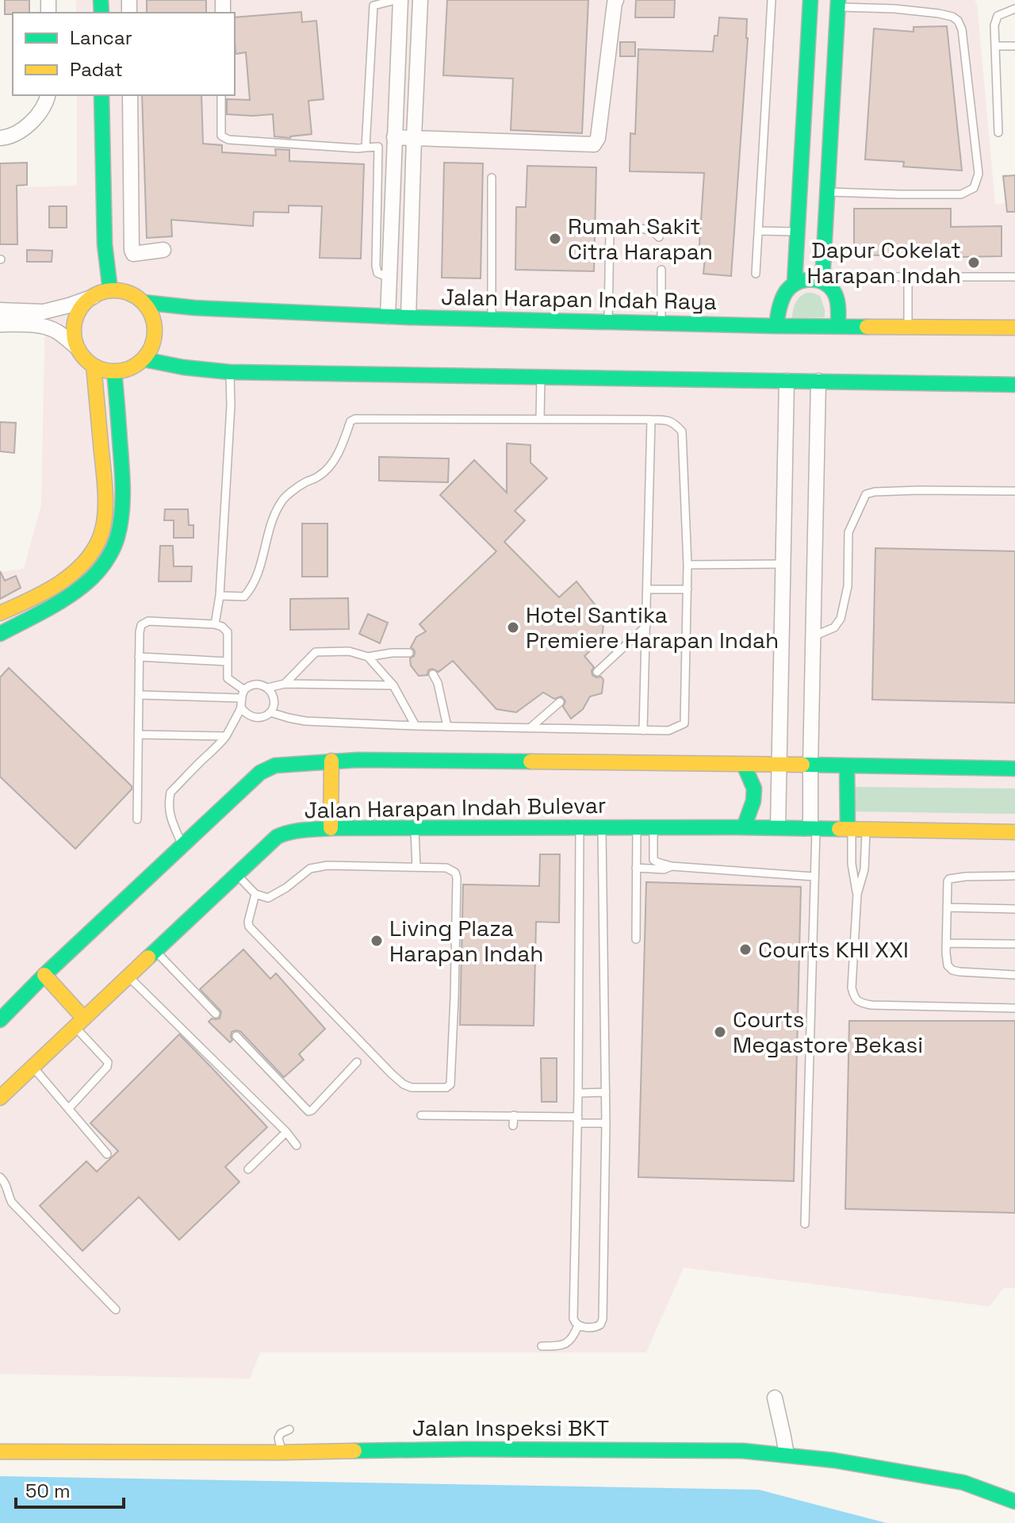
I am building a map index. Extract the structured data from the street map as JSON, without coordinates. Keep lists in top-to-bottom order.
{
  "streets": {
    "street": ["Jalan Harapan Indah Raya", "Jalan Harapan Indah Bulevar", "Jalan Inspeksi BKT"]
  },
  "places": [
    "Rumah Sakit Citra Harapan",
    "Dapur Cokelat Harapan Indah",
    "Hotel Santika Premiere Harapan Indah",
    "Living Plaza Harapan Indah",
    "Courts KHI XXI",
    "Courts Megastore Bekasi"
  ],
  "legend": ["Lancar", "Padat"],
  "scale_bar": "50 m"
}
